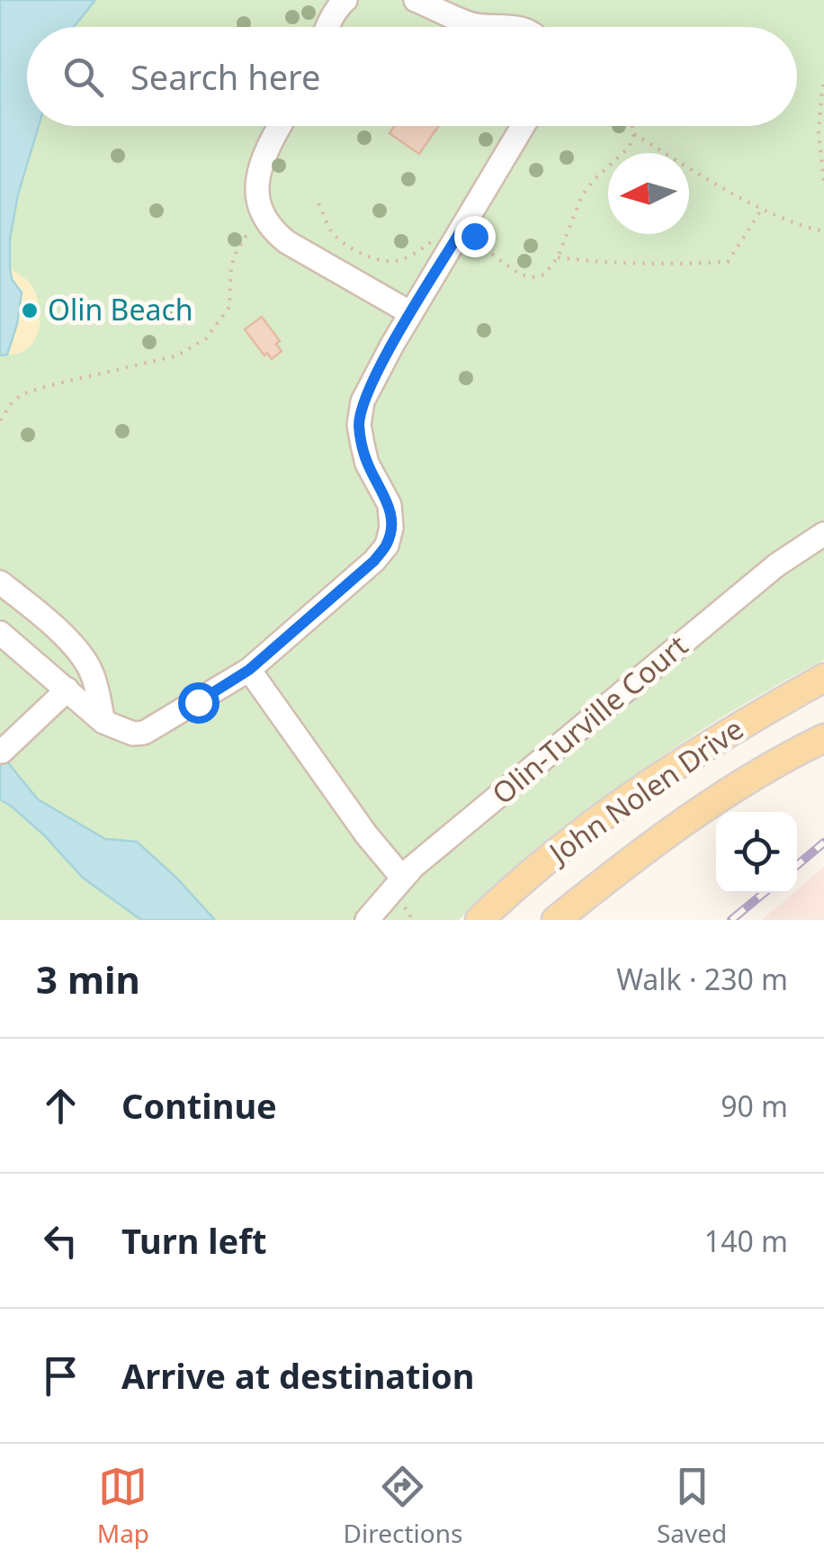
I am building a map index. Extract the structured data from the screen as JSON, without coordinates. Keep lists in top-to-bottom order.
{
  "streets": {
    "main road": ["John Nolen Drive"],
    "street": ["Olin-Turville Court"]
  },
  "places": ["Olin Beach"],
  "north": "left",
  "page": {
    "search": "Search here",
    "heading": ["3 min", "Walk · 230 m"],
    "list": [
      ["Continue", "90 m"],
      ["Turn left", "140 m"],
      "Arrive at destination"
    ],
    "nav": ["Map", "Directions", "Saved"]
  }
}
